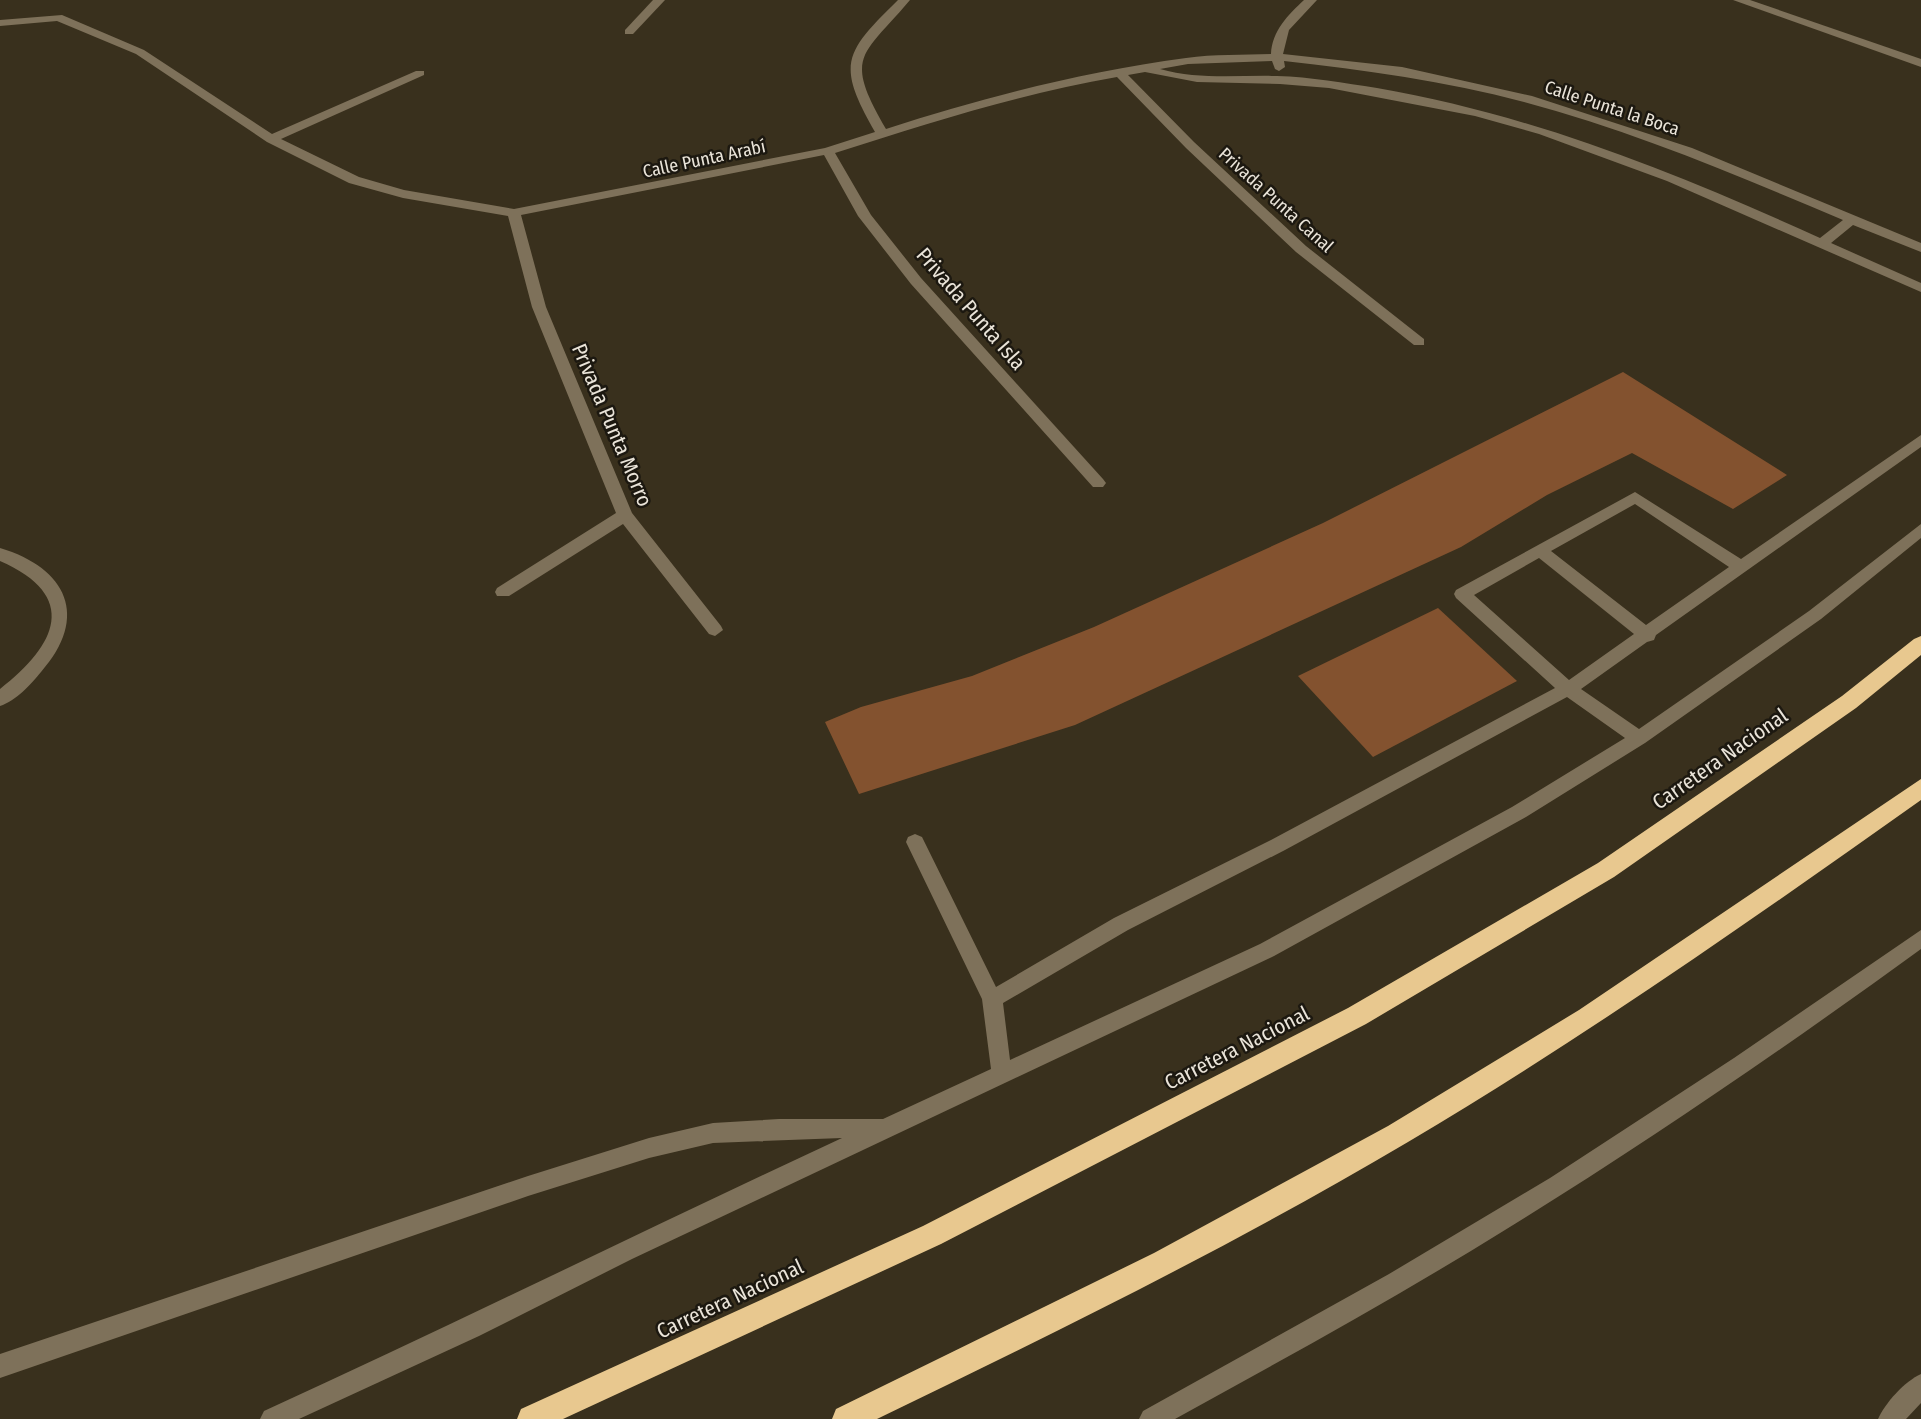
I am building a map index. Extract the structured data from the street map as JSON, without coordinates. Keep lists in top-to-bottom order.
{
  "streets": {
    "highway": ["Carretera Nacional"],
    "street": [
      "Calle Punta la Boca",
      "Calle Punta Arabí",
      "Privada Punta Canal",
      "Privada Punta Isla",
      "Privada Punta Morro"
    ]
  },
  "crossings": [
    ["Calle Punta la Boca", "Calle Punta Arabí"],
    ["Calle Punta Arabí", "Privada Punta Canal"],
    ["Calle Punta Arabí", "Privada Punta Isla"],
    ["Calle Punta Arabí", "Privada Punta Morro"]
  ]
}
